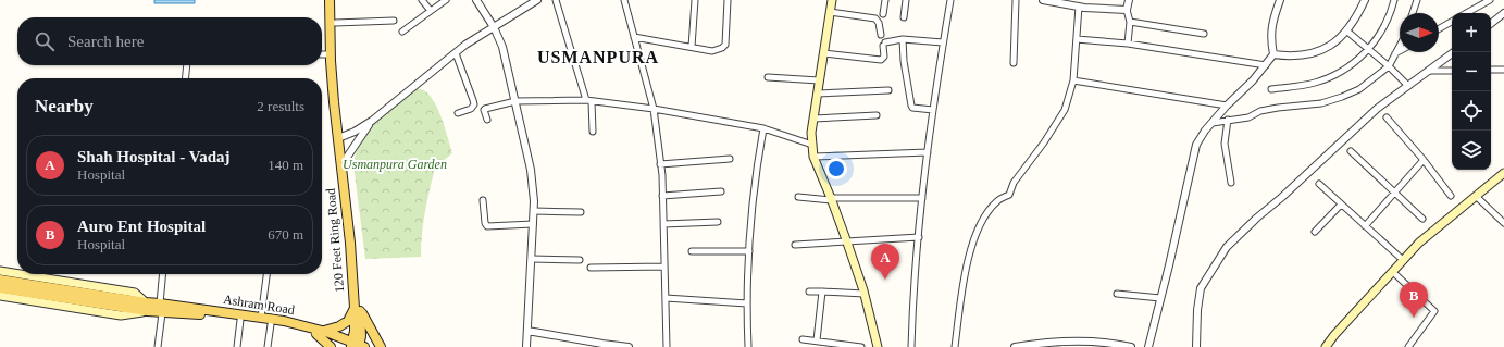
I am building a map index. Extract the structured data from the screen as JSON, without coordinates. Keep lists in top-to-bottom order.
{
  "streets": {
    "main road": ["120 Feet Ring Road", "Ashram Road"]
  },
  "crossings": [
    ["120 Feet Ring Road", "Ashram Road"]
  ],
  "districts": ["USMANPURA"],
  "parks": ["Usmanpura Garden"],
  "north": "right",
  "page": {
    "map_buttons": ["+", "−"],
    "search": "Search here",
    "heading": ["Nearby", "2 results"],
    "list": [
      {
        "mark": "A",
        "name": "Shah Hospital - Vadaj",
        "note": "Hospital",
        "value": "140 m"
      },
      {
        "mark": "B",
        "name": "Auro Ent Hospital",
        "note": "Hospital",
        "value": "670 m"
      }
    ],
    "pins": ["A", "B"]
  }
}
